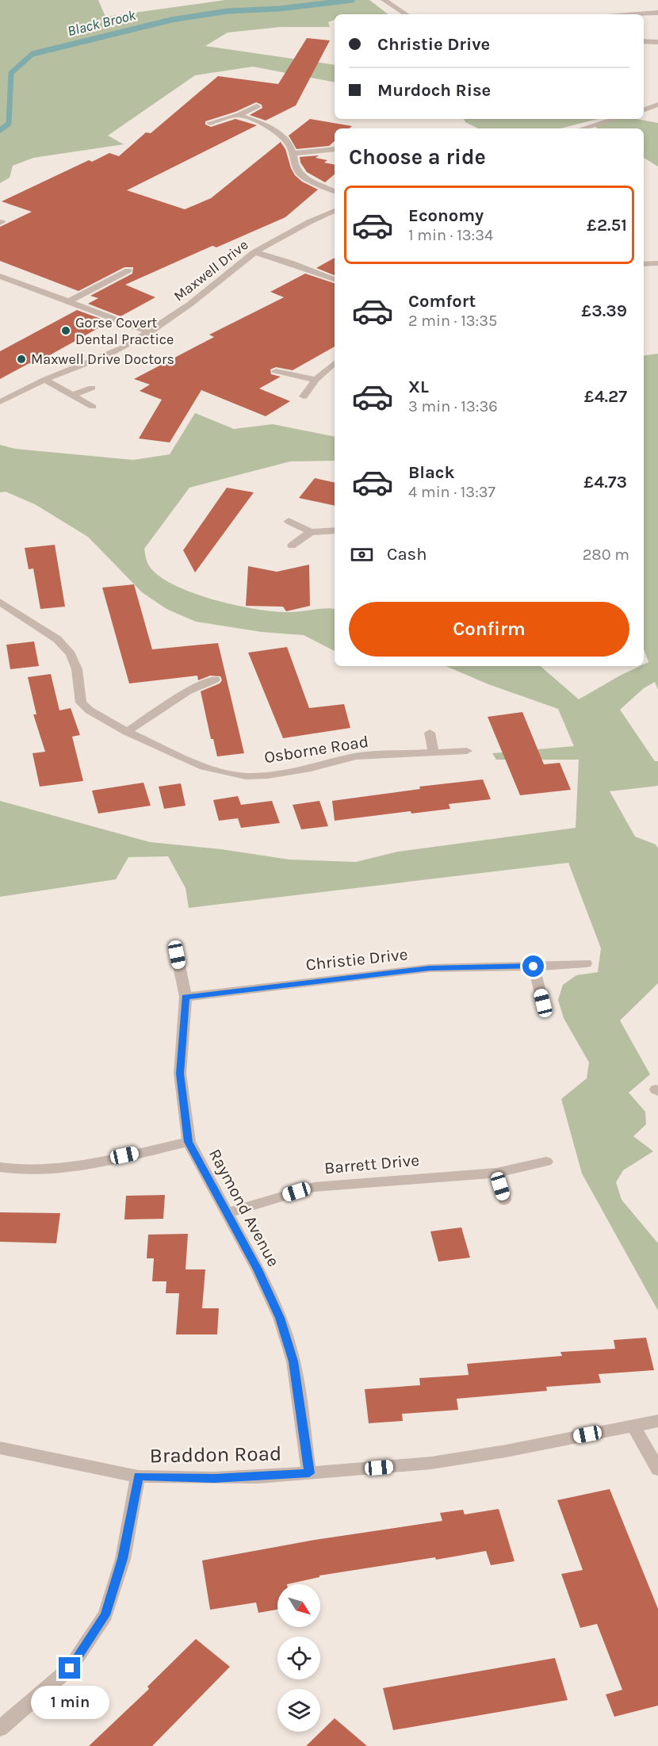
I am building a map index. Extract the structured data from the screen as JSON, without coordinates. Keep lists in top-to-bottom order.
{
  "streets": {
    "street": [
      "Maxwell Drive",
      "Osborne Road",
      "Christie Drive",
      "Barrett Drive",
      "Raymond Avenue",
      "Braddon Road"
    ]
  },
  "crossings": [
    ["Christie Drive", "Raymond Avenue"],
    ["Barrett Drive", "Raymond Avenue"],
    ["Raymond Avenue", "Braddon Road"]
  ],
  "water": ["Black Brook"],
  "places": ["Gorse Covert Dental Practice", "Maxwell Drive Doctors"],
  "north": "bottom right",
  "page": {
    "banner": ["Christie Drive", "Murdoch Rise"],
    "heading": "Choose a ride",
    "list": [
      {
        "name": "Economy",
        "note": "1 min · 13:34",
        "value": "£2.51"
      },
      {
        "name": "Comfort",
        "note": "2 min · 13:35",
        "value": "£3.39"
      },
      {
        "name": "XL",
        "note": "3 min · 13:36",
        "value": "£4.27"
      },
      {
        "name": "Black",
        "note": "4 min · 13:37",
        "value": "£4.73"
      }
    ],
    "pay": ["Cash", "280 m"],
    "buttons": "Confirm",
    "bubble": "1 min"
  }
}
